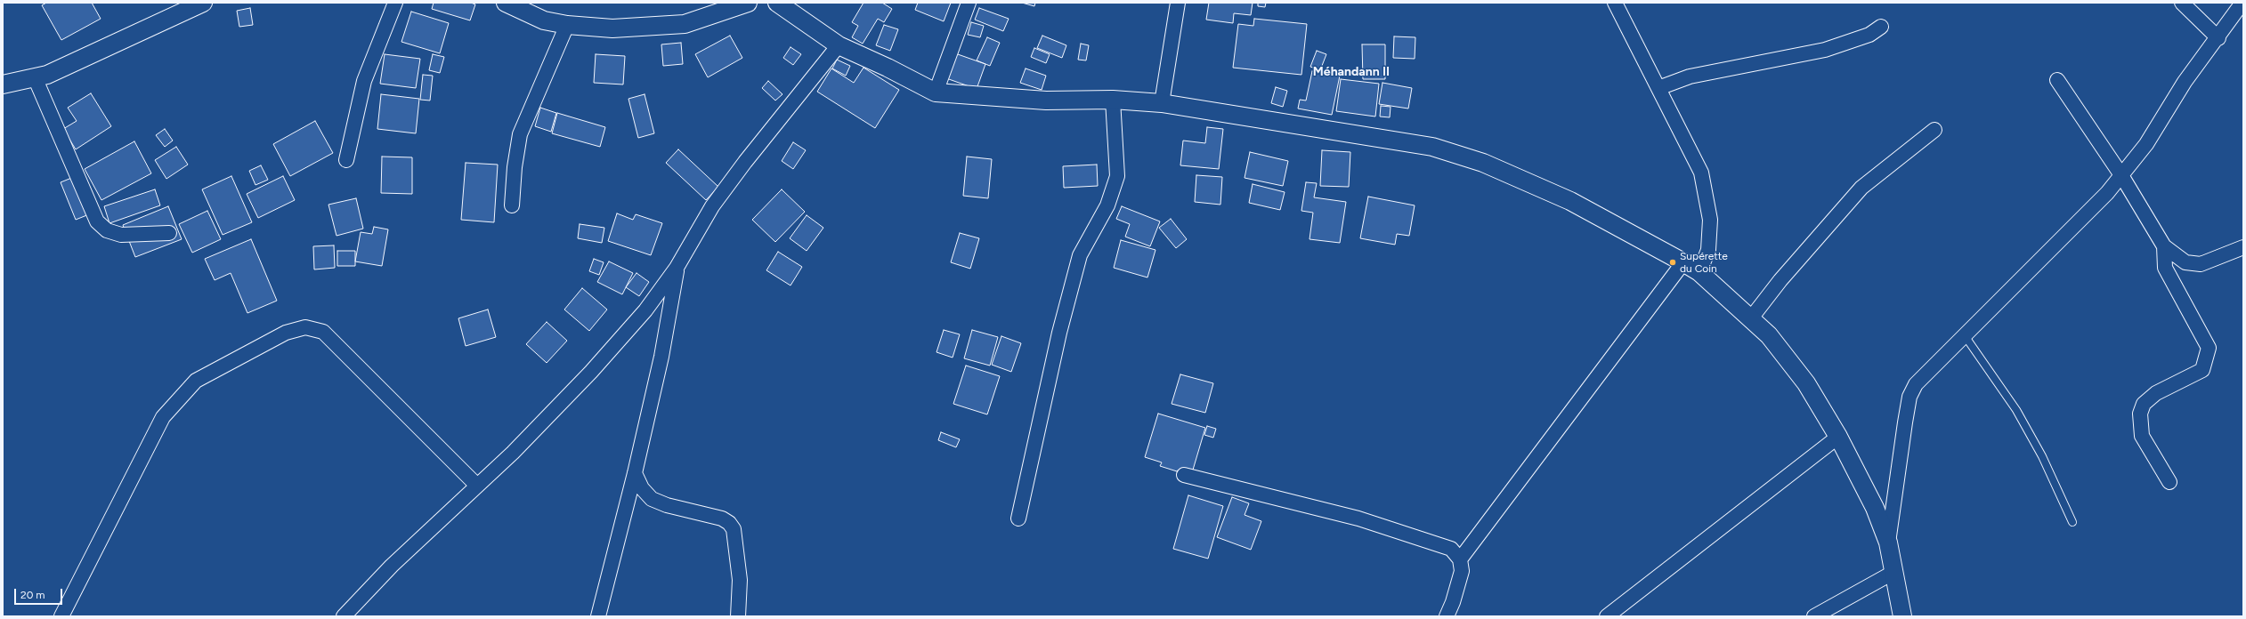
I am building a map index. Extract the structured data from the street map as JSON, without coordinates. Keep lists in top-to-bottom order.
{
  "districts": ["Méhandann II"],
  "places": ["Supérette du Coin"],
  "scale_bar": "20 m"
}
